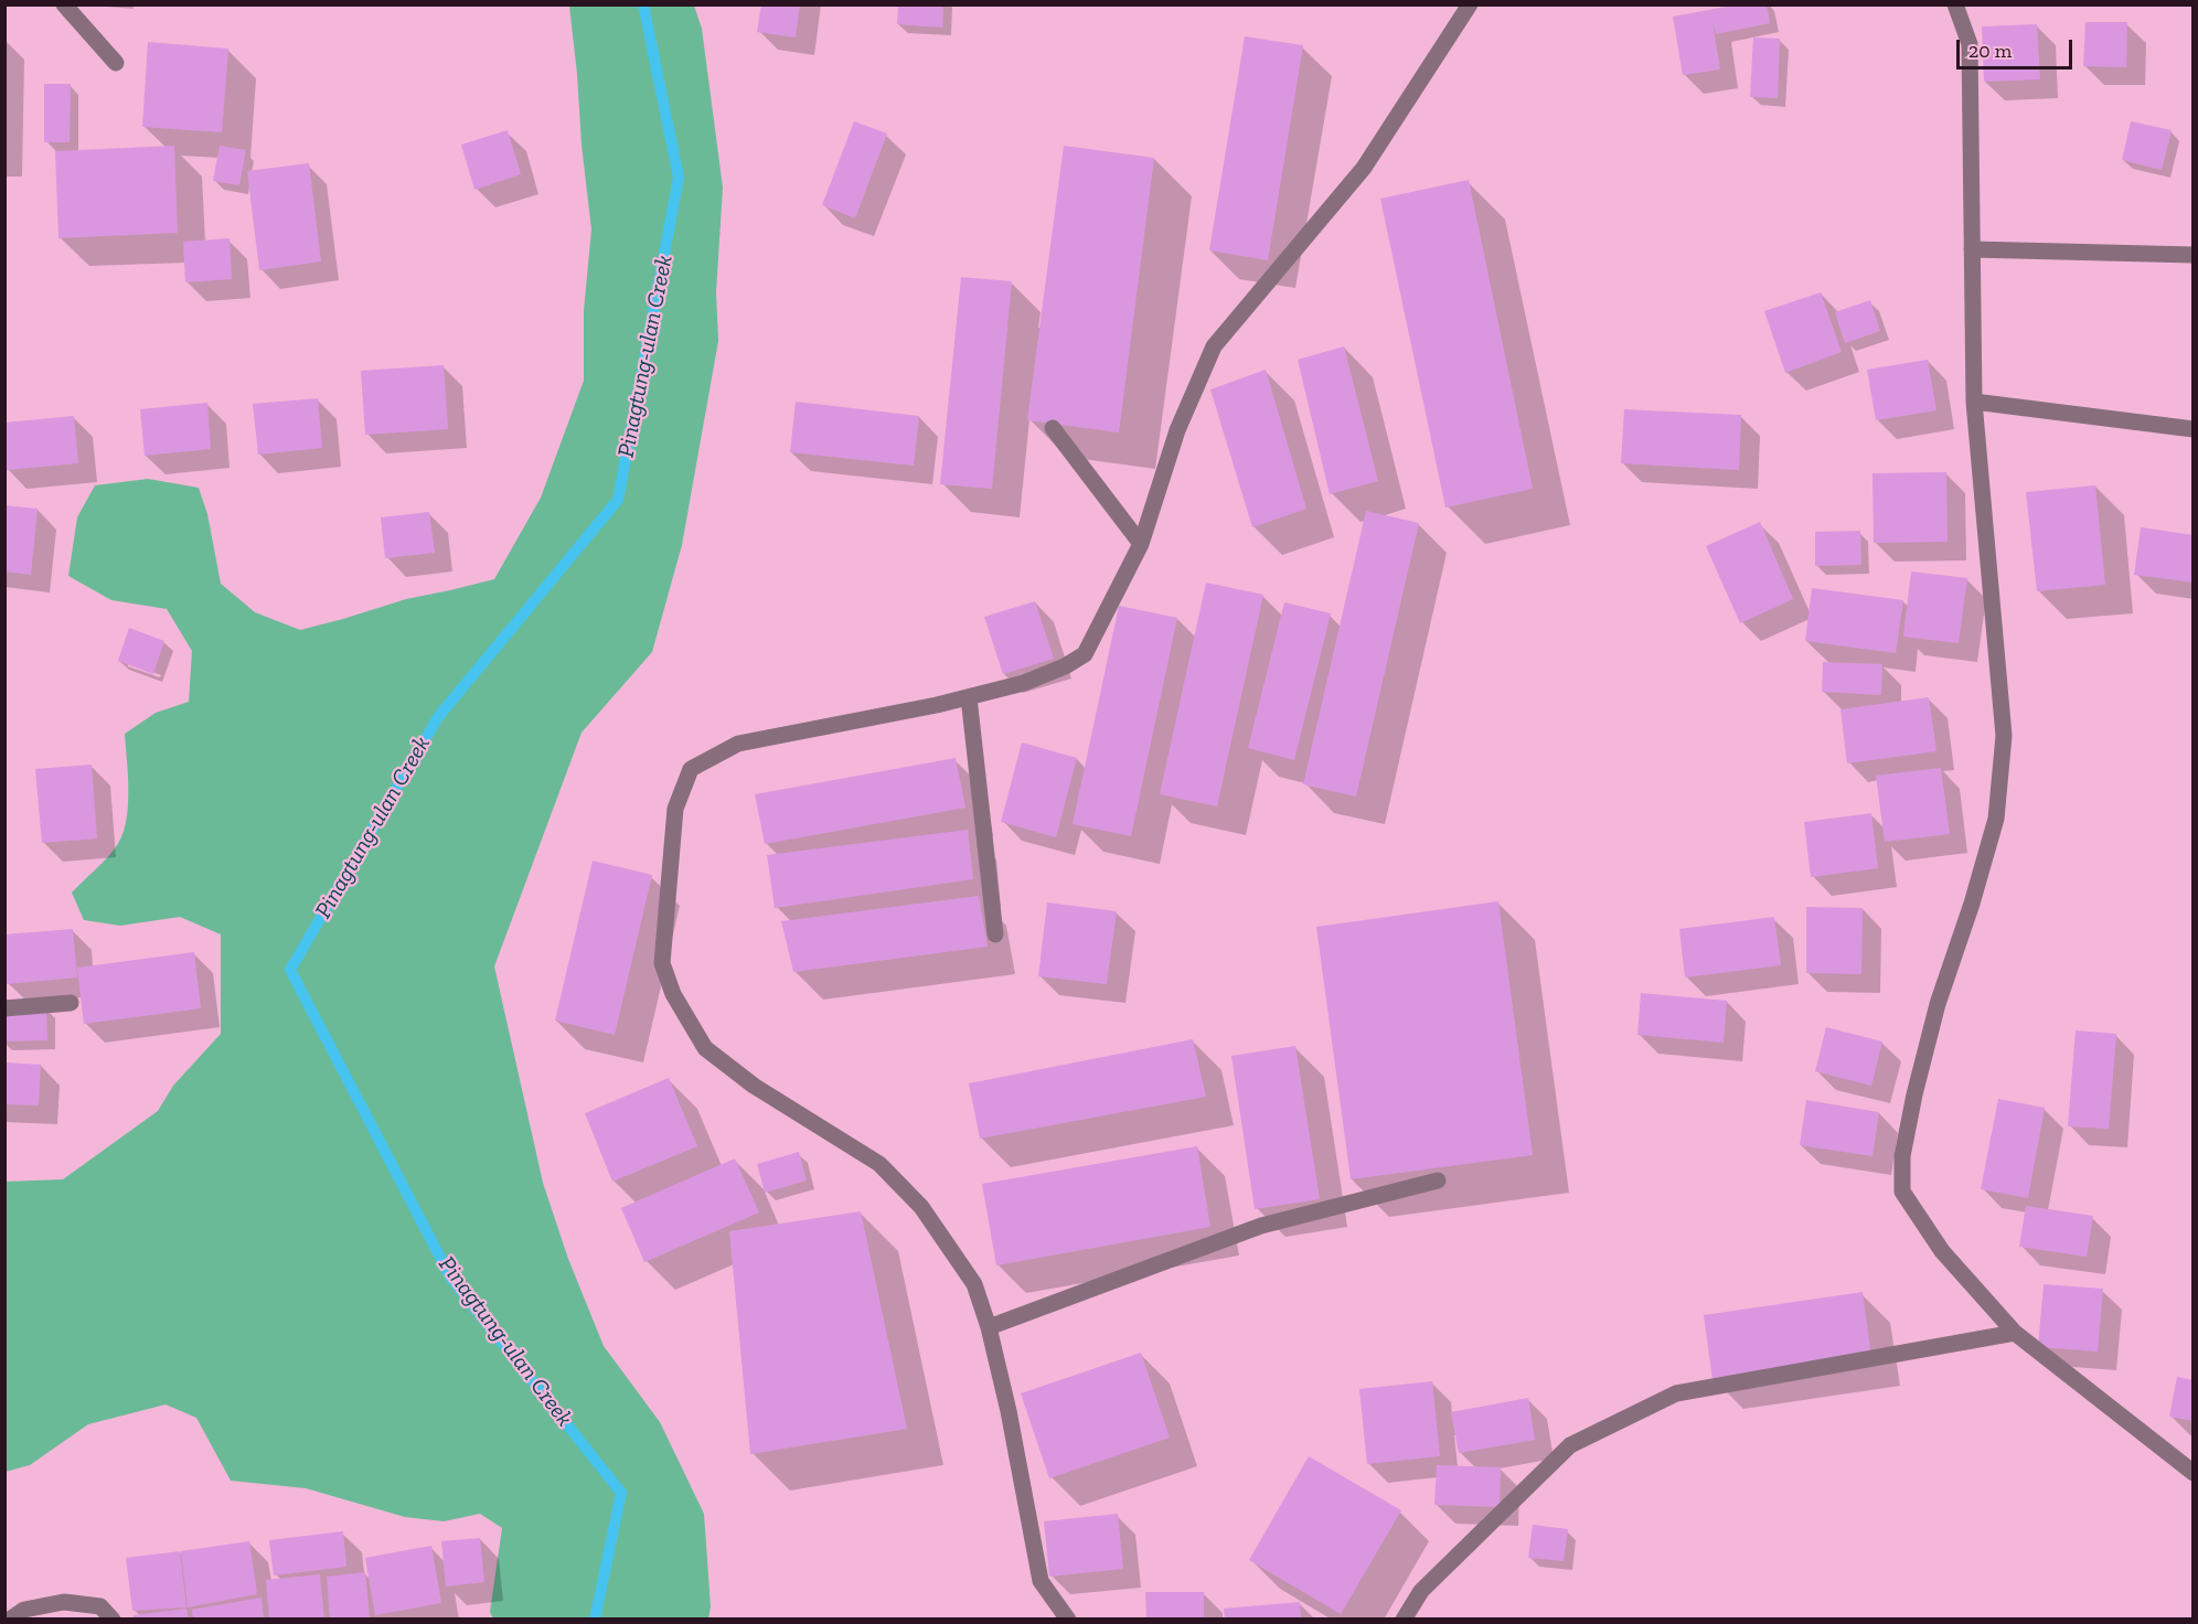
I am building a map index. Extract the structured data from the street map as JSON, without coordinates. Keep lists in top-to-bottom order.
{
  "water": ["Pinagtung-ulan Creek"],
  "scale_bar": "20 m"
}
